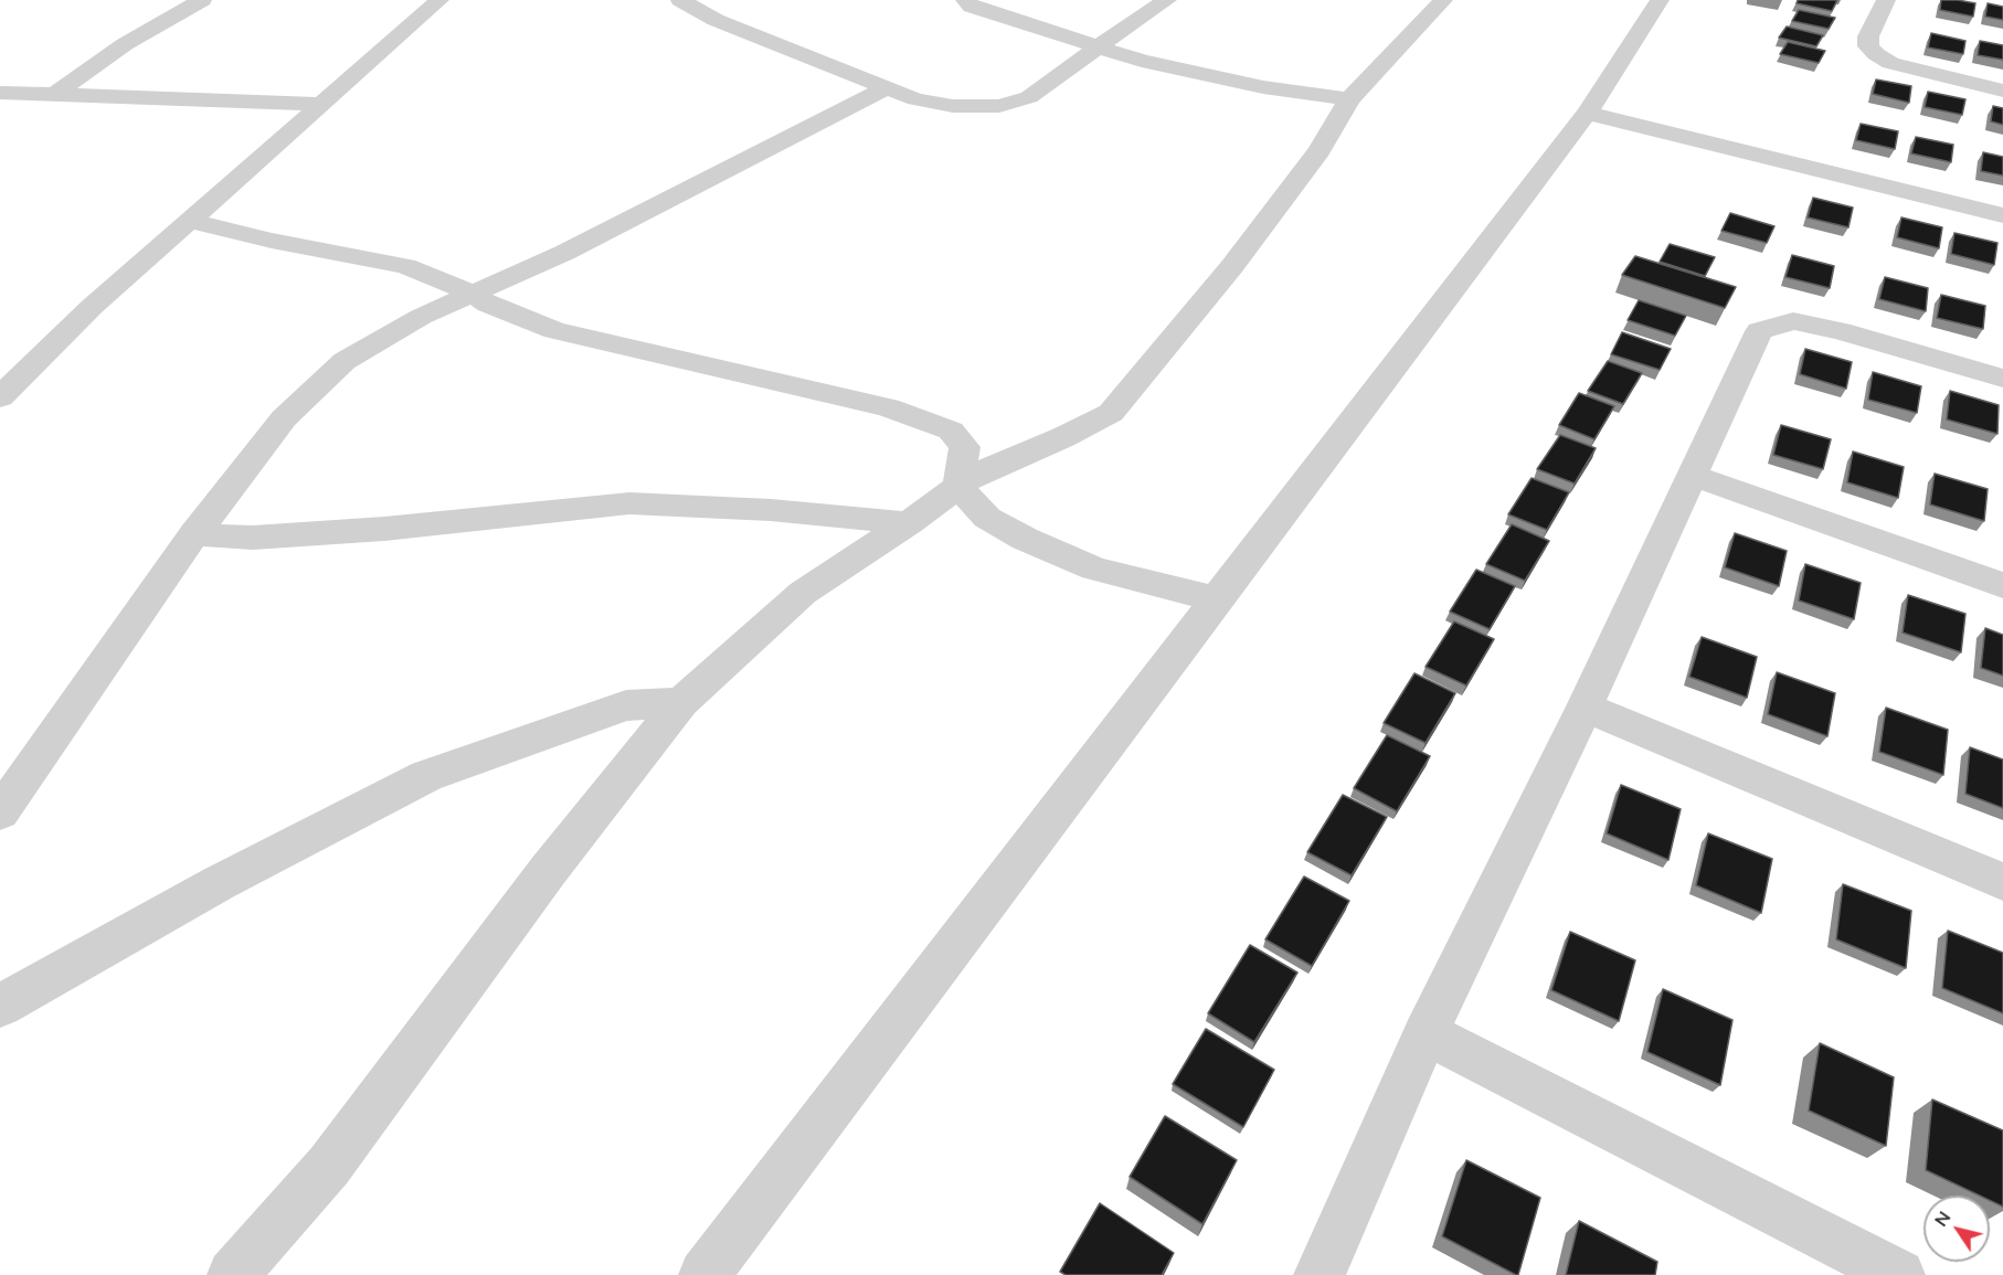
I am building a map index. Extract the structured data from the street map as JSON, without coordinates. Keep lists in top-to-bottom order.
{
  "north": "top left"
}
